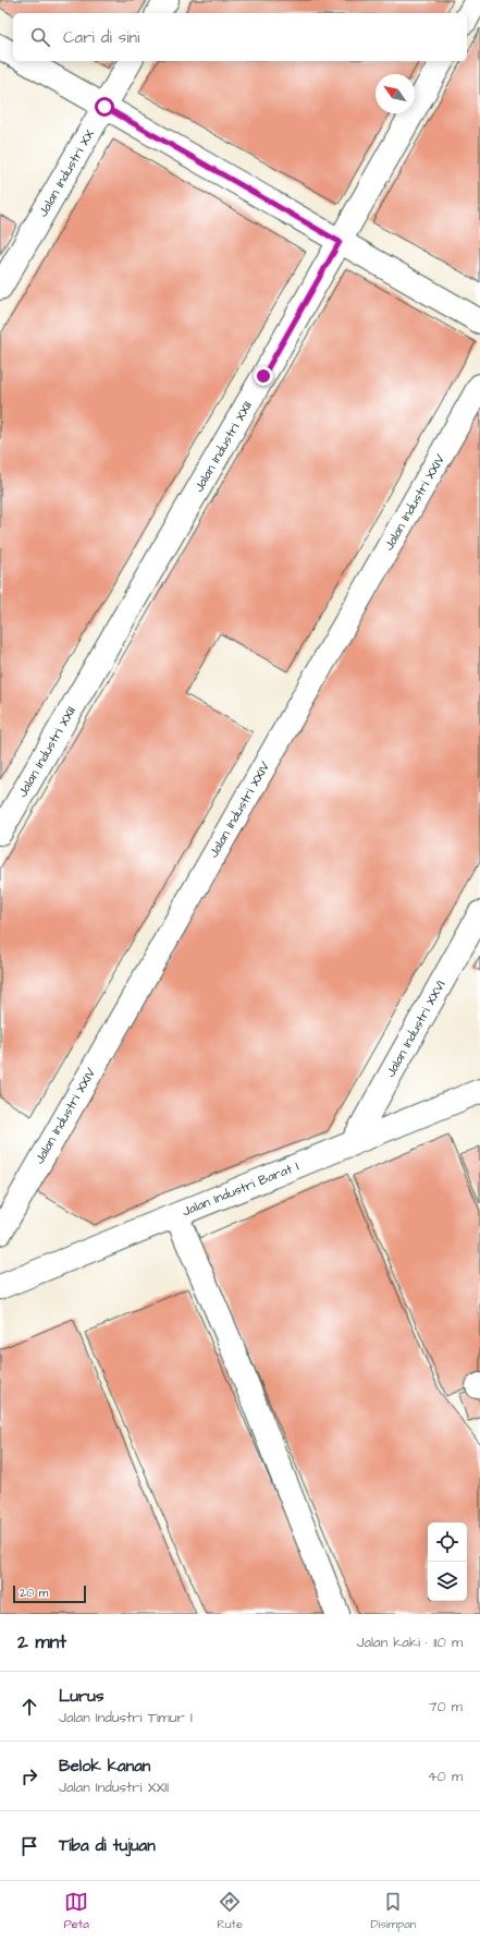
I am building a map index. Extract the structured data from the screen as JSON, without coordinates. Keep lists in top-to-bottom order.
{
  "streets": {
    "lane": [
      "Jalan Industri XX",
      "Jalan Industri XXII",
      "Jalan Industri XXIV",
      "Jalan Industri XXVI",
      "Jalan Industri Barat I"
    ]
  },
  "crossings": [
    ["Jalan Industri XXVI", "Jalan Industri Barat I"]
  ],
  "scale_bar": "20 m",
  "north": "top left",
  "page": {
    "search": "Cari di sini",
    "scale": "20 m",
    "heading": ["2 mnt", "Jalan kaki · 110 m"],
    "list": [
      ["Lurus", "Jalan Industri Timur I", "70 m"],
      ["Belok kanan", "Jalan Industri XXII", "40 m"],
      "Tiba di tujuan"
    ],
    "nav": ["Peta", "Rute", "Disimpan"]
  }
}
